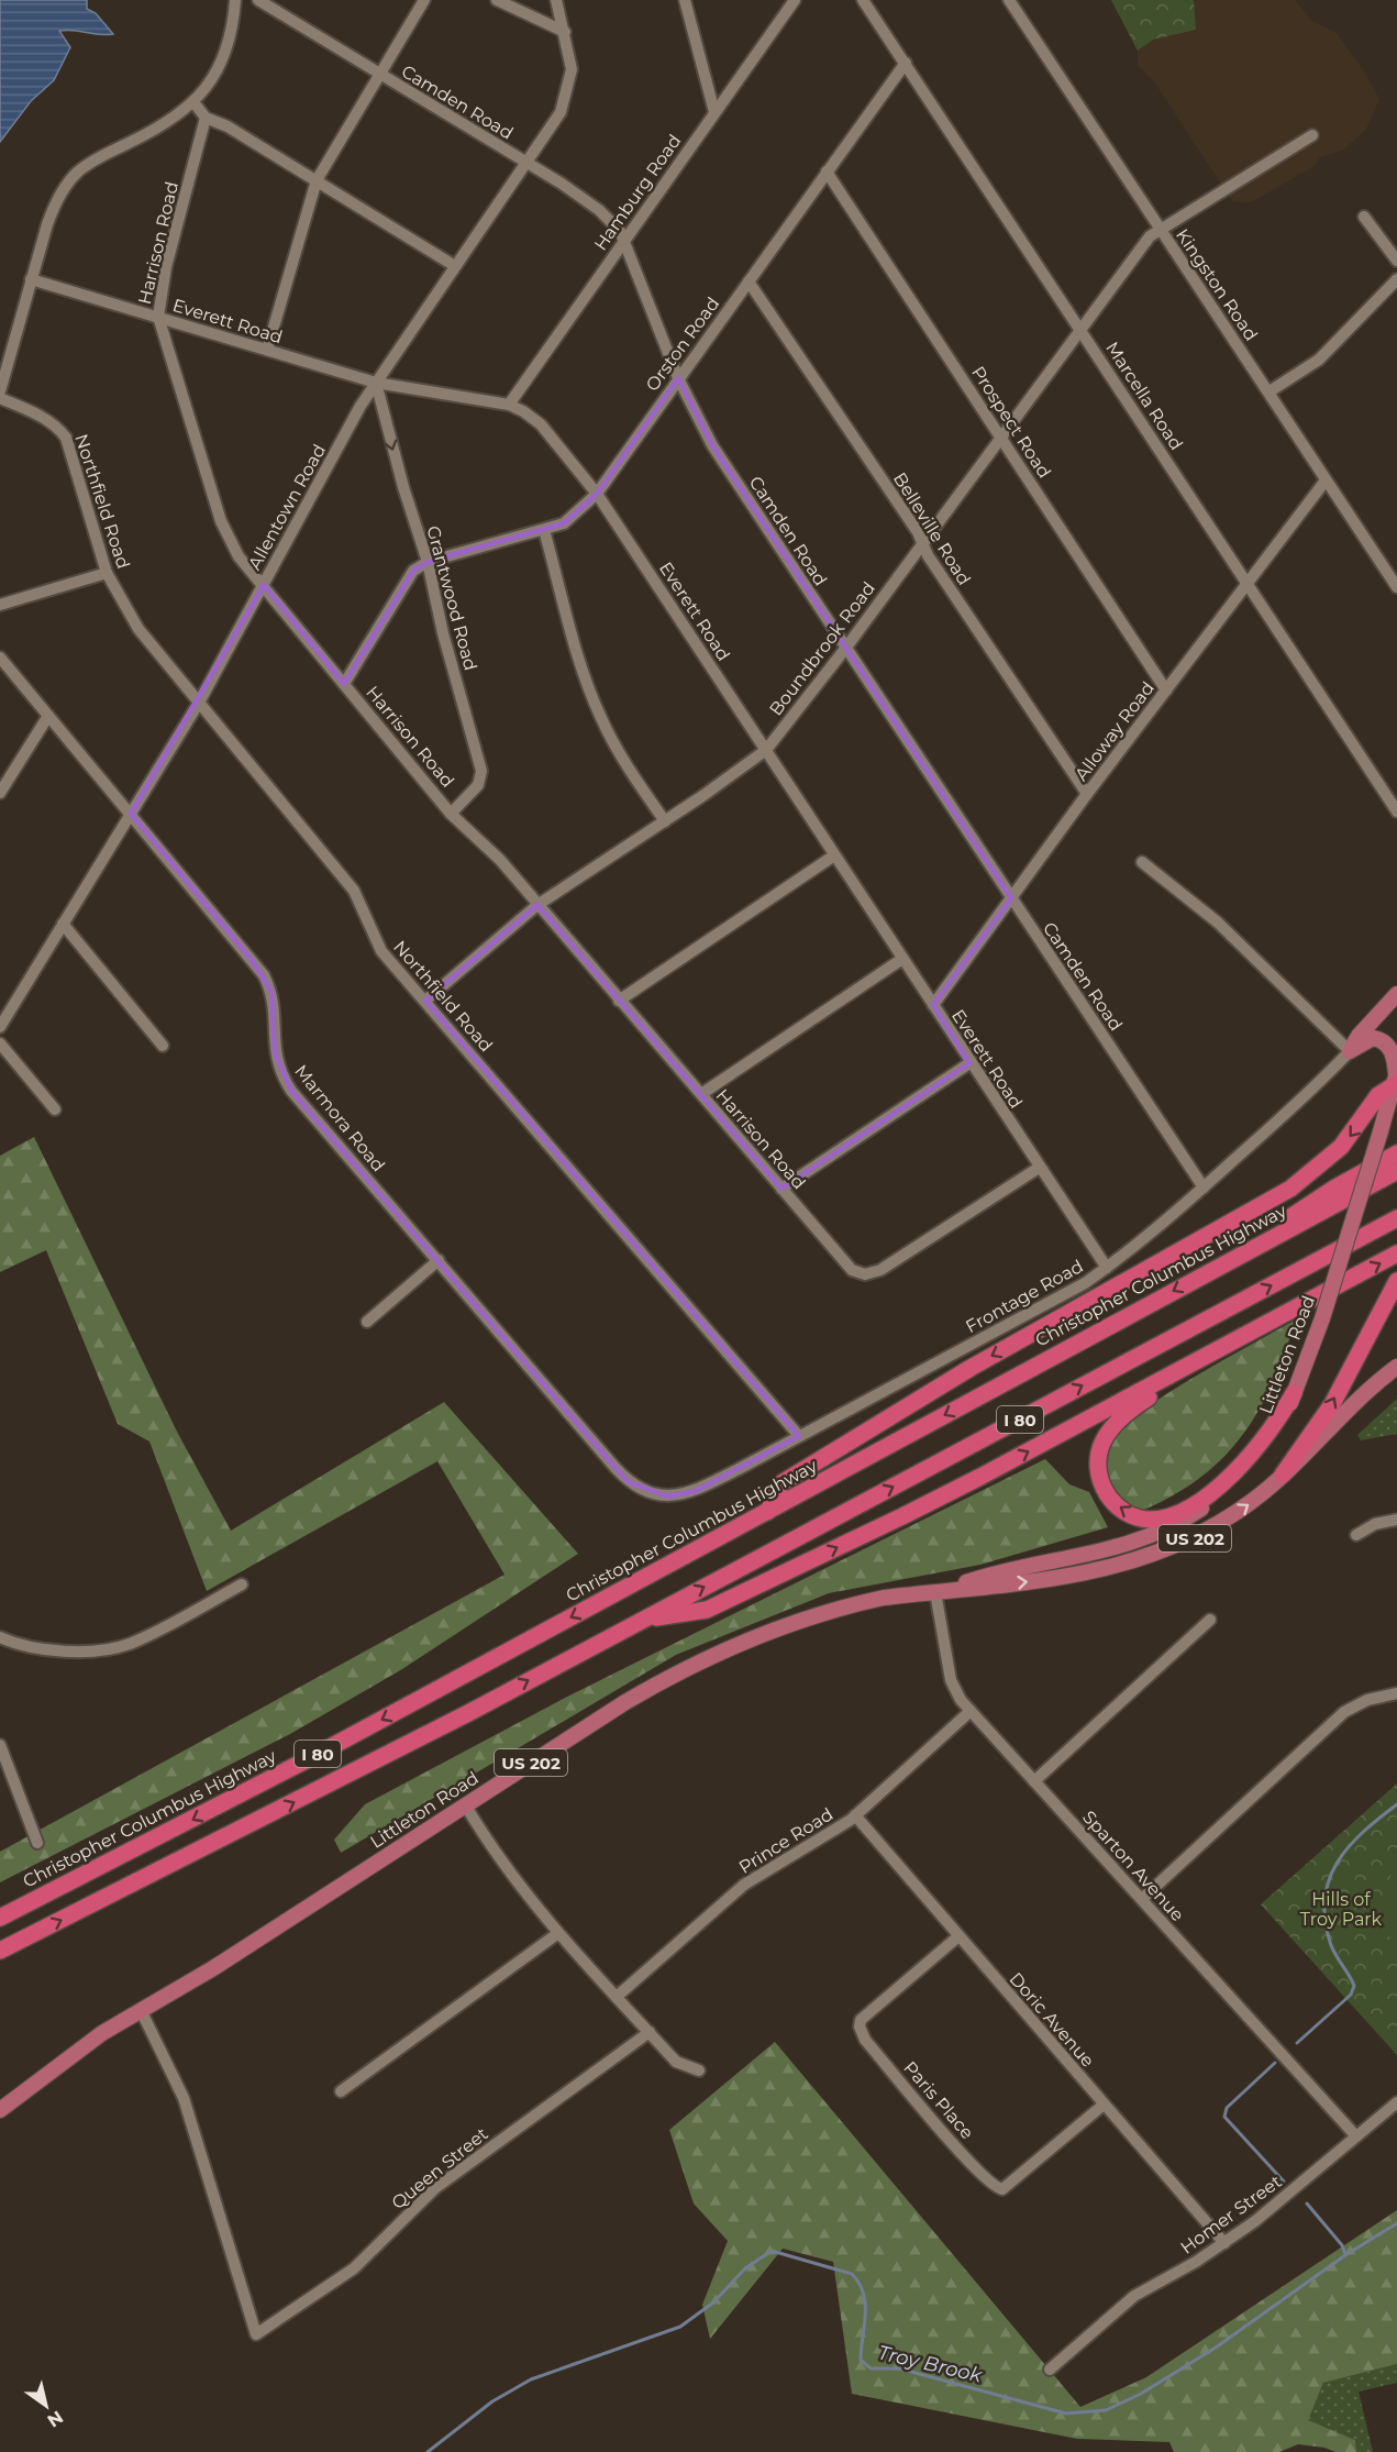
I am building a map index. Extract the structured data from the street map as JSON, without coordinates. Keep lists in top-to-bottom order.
{
  "streets": {
    "highway": ["Christopher Columbus Highway", "I 80"],
    "main road": ["Littleton Road", "US 202"],
    "street": [
      "Camden Road",
      "Hamburg Road",
      "Harrison Road",
      "Kingston Road",
      "Everett Road",
      "Orston Road",
      "Marcella Road",
      "Prospect Road",
      "Northfield Road",
      "Allentown Road",
      "Belleville Road",
      "Grantwood Road",
      "Boundbrook Road",
      "Alloway Road",
      "Marmora Road",
      "Frontage Road",
      "Prince Road",
      "Sparton Avenue",
      "Doric Avenue",
      "Paris Place",
      "Queen Street",
      "Homer Street"
    ]
  },
  "crossings": [
    ["Camden Road", "Hamburg Road"],
    ["Camden Road", "Orston Road"],
    ["Camden Road", "Allentown Road"],
    ["Camden Road", "Boundbrook Road"],
    ["Camden Road", "Alloway Road"],
    ["Camden Road", "Frontage Road"],
    ["Hamburg Road", "Everett Road"],
    ["Harrison Road", "Everett Road"],
    ["Harrison Road", "Allentown Road"],
    ["Harrison Road", "Grantwood Road"],
    ["Harrison Road", "Boundbrook Road"],
    ["Kingston Road", "Boundbrook Road"],
    ["Kingston Road", "Alloway Road"],
    ["Everett Road", "Orston Road"],
    ["Everett Road", "Allentown Road"],
    ["Everett Road", "Grantwood Road"],
    ["Everett Road", "Boundbrook Road"],
    ["Everett Road", "Alloway Road"],
    ["Everett Road", "Frontage Road"],
    ["Orston Road", "Marcella Road"],
    ["Orston Road", "Prospect Road"],
    ["Orston Road", "Belleville Road"],
    ["Orston Road", "Grantwood Road"],
    ["Marcella Road", "Boundbrook Road"],
    ["Marcella Road", "Alloway Road"],
    ["Prospect Road", "Boundbrook Road"],
    ["Prospect Road", "Alloway Road"],
    ["Northfield Road", "Allentown Road"],
    ["Northfield Road", "Boundbrook Road"],
    ["Northfield Road", "Frontage Road"],
    ["Allentown Road", "Grantwood Road"],
    ["Allentown Road", "Marmora Road"],
    ["Belleville Road", "Boundbrook Road"],
    ["Belleville Road", "Alloway Road"],
    ["Marmora Road", "Frontage Road"],
    ["Littleton Road", "Sparton Avenue"],
    ["Littleton Road", "Queen Street"],
    ["Prince Road", "Sparton Avenue"],
    ["Prince Road", "Doric Avenue"],
    ["Sparton Avenue", "Homer Street"],
    ["Doric Avenue", "Paris Place"],
    ["Doric Avenue", "Homer Street"]
  ],
  "one_way": ["Grantwood Road"],
  "water": ["Troy Brook"],
  "parks": ["Hills of Troy Park"],
  "north": "bottom right"
}
